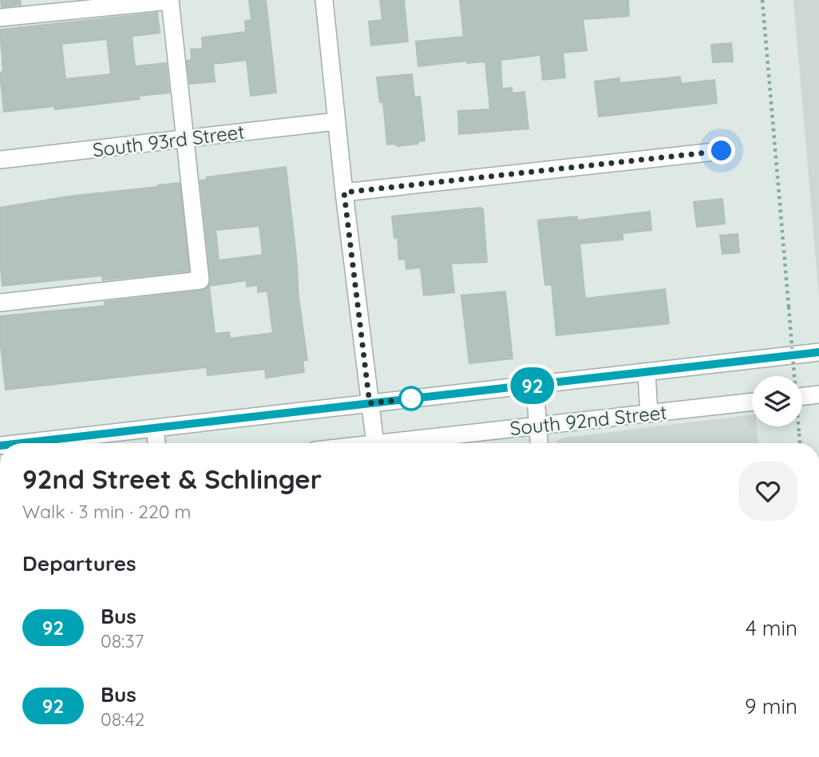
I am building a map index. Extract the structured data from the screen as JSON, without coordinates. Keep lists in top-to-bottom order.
{
  "streets": {
    "street": ["South 93rd Street", "South 92nd Street"]
  },
  "lines": ["bus line 92"],
  "page": {
    "on_map": "92",
    "heading": [
      ["92nd Street & Schlinger", "Walk · 3 min · 220 m"],
      "Departures"
    ],
    "list": [
      {
        "mark": "92",
        "name": "Bus",
        "note": "08:37",
        "value": "4 min"
      },
      {
        "mark": "92",
        "name": "Bus",
        "note": "08:42",
        "value": "9 min"
      }
    ]
  }
}
